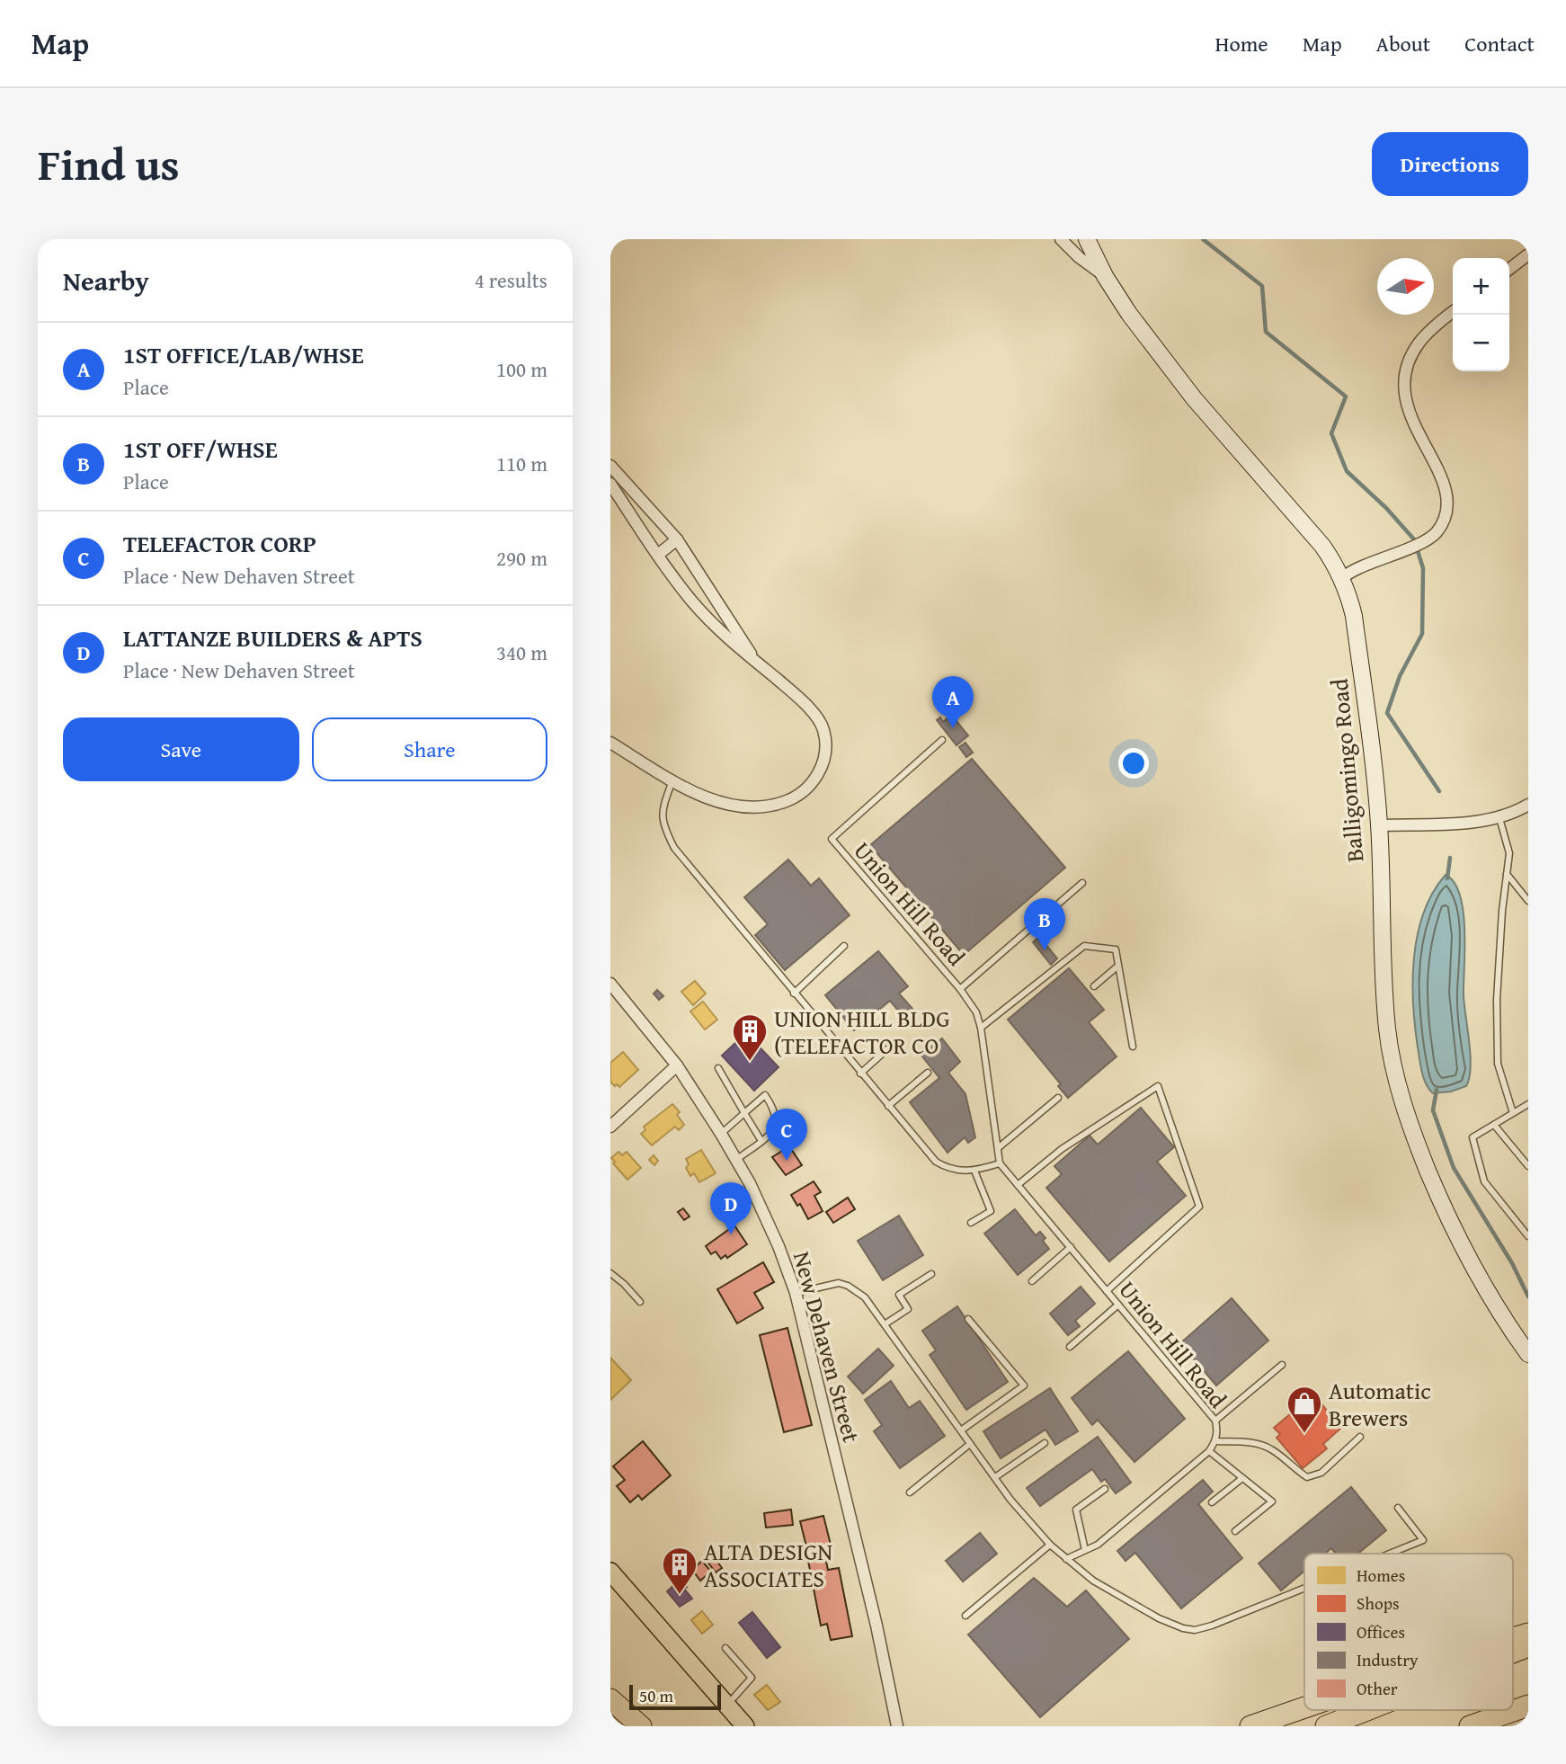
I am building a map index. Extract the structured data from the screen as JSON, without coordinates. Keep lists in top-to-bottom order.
{
  "streets": {
    "street": ["Balligomingo Road", "New Dehaven Street"],
    "lane": ["Union Hill Road"]
  },
  "places": {
    "building": ["UNION HILL BLDG (TELEFACTOR CO", "ALTA DESIGN ASSOCIATES"],
    "shop": ["Automatic Brewers"]
  },
  "legend": [
    "Homes",
    "Shops",
    "Offices",
    "Industry",
    "Other"
  ],
  "scale_bar": "50 m",
  "north": "right",
  "page": {
    "header": "Map",
    "nav": [
      "Home",
      "Map",
      "About",
      "Contact"
    ],
    "title": "Find us",
    "buttons": [
      "Directions",
      ["Save", "Share"]
    ],
    "heading": ["Nearby", "4 results"],
    "map_buttons": ["+", "−"],
    "list": [
      {
        "mark": "A",
        "name": "1ST OFFICE/LAB/WHSE",
        "note": "Place",
        "value": "100 m"
      },
      {
        "mark": "B",
        "name": "1ST OFF/WHSE",
        "note": "Place",
        "value": "110 m"
      },
      {
        "mark": "C",
        "name": "TELEFACTOR CORP",
        "note": "Place · New Dehaven Street",
        "value": "290 m"
      },
      {
        "mark": "D",
        "name": "LATTANZE BUILDERS & APTS",
        "note": "Place · New Dehaven Street",
        "value": "340 m"
      }
    ],
    "pins": [
      "A",
      "B",
      "C",
      "D"
    ],
    "scale": "50 m"
  }
}
